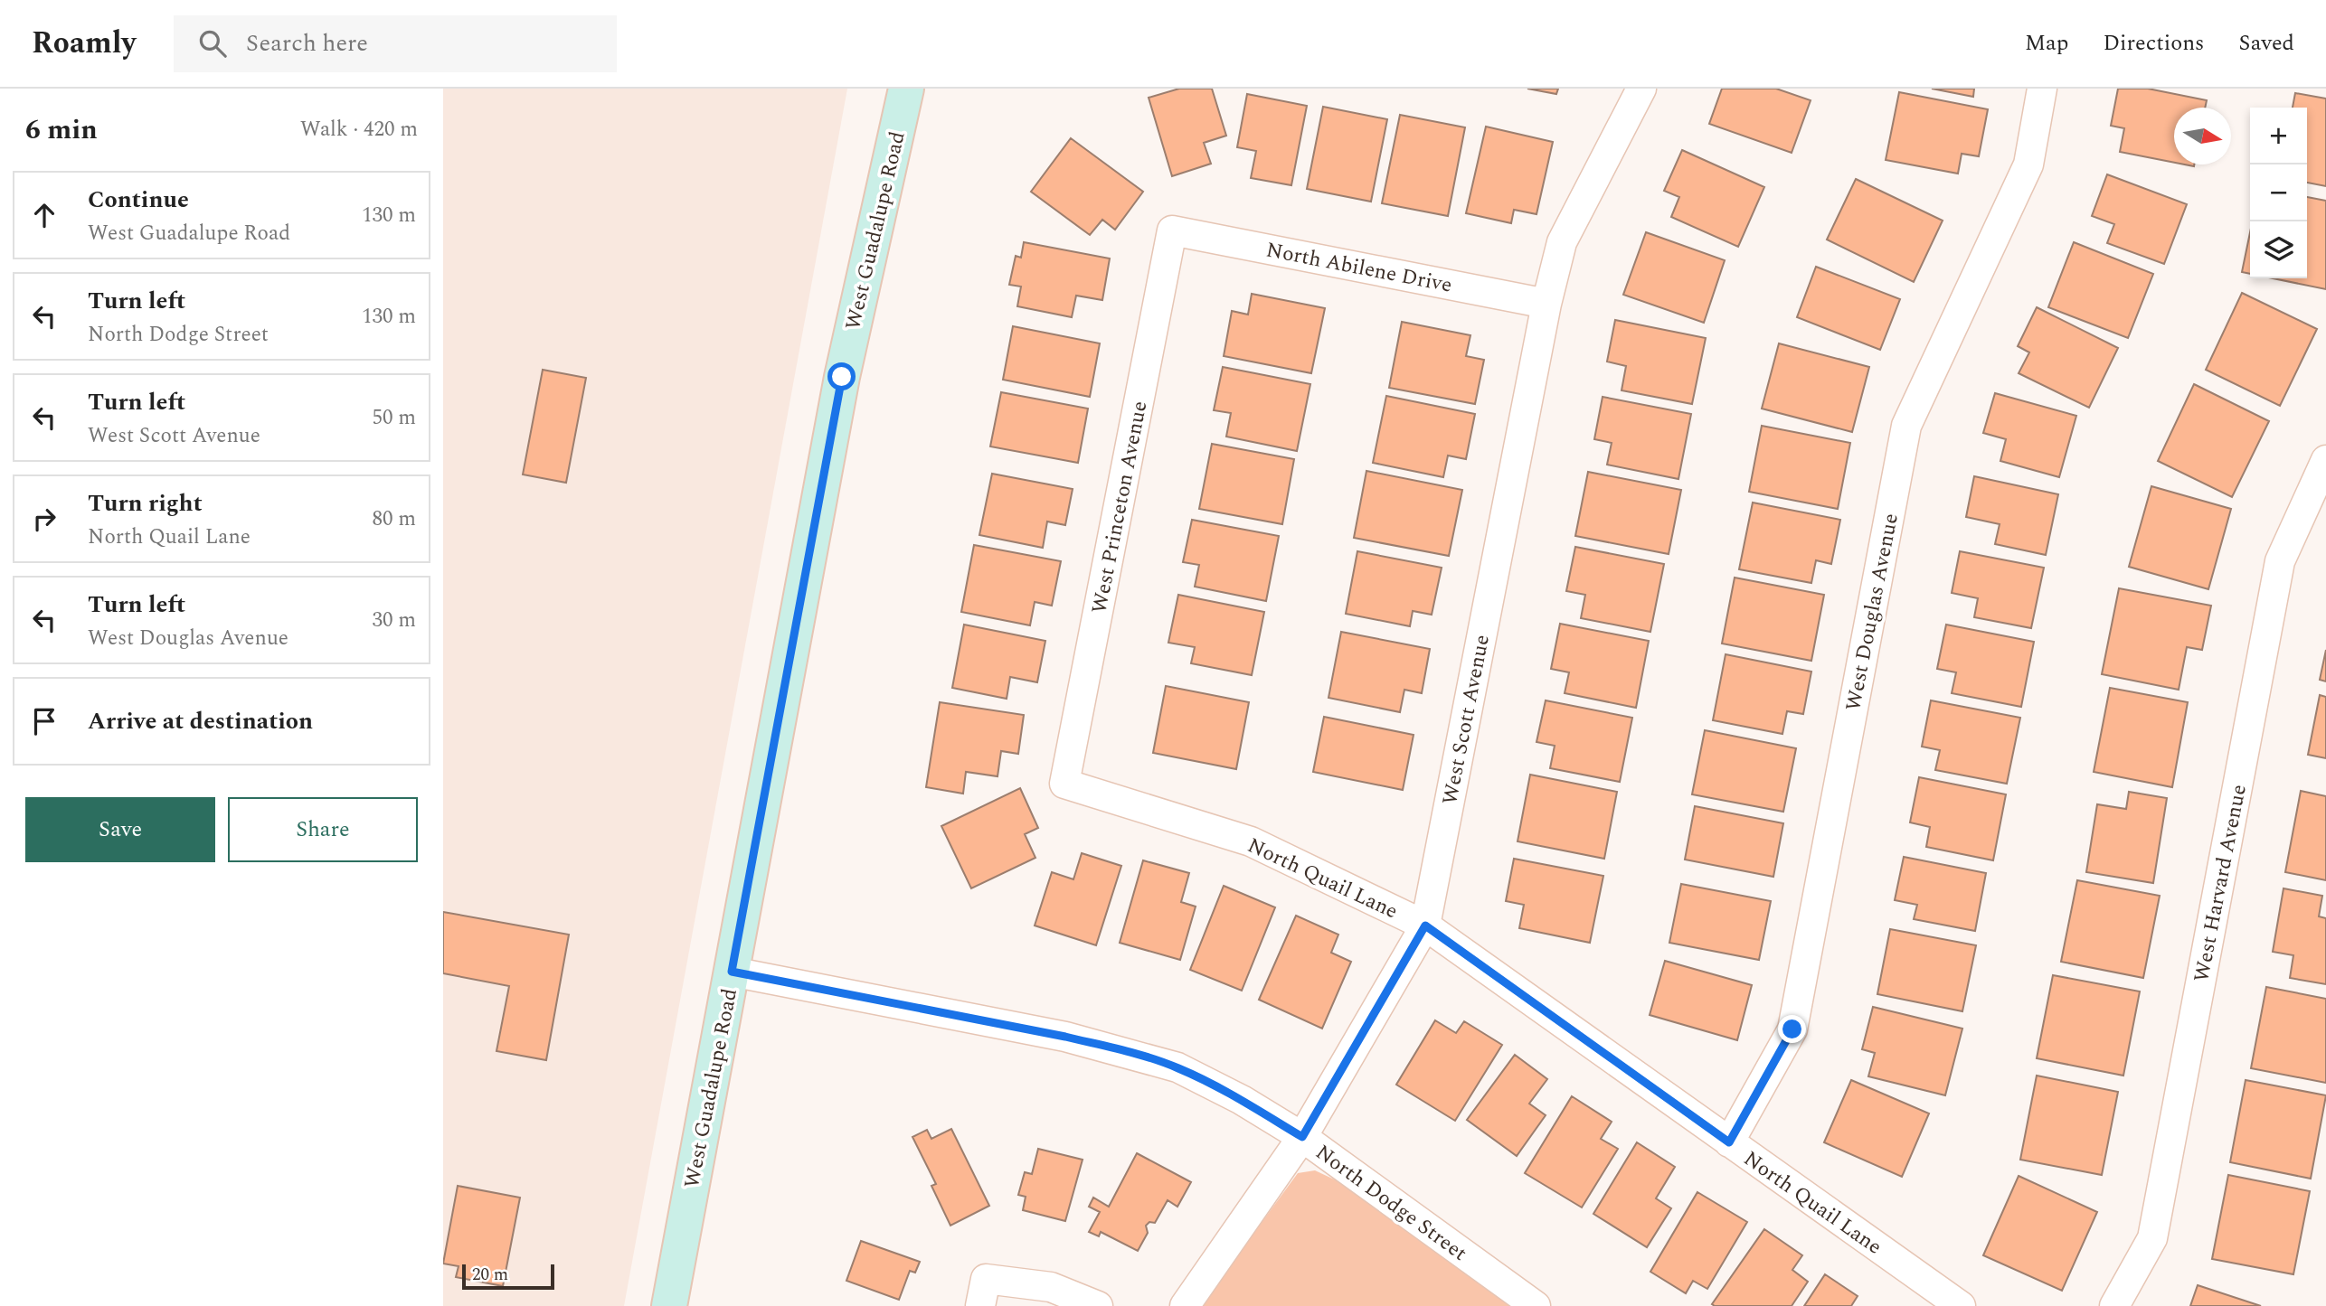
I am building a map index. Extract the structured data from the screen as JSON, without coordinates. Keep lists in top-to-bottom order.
{
  "streets": {
    "main road": ["West Guadalupe Road"],
    "street": [
      "North Abilene Drive",
      "West Princeton Avenue",
      "West Douglas Avenue",
      "West Scott Avenue",
      "North Quail Lane",
      "West Harvard Avenue",
      "North Dodge Street"
    ]
  },
  "crossings": [
    ["West Guadalupe Road", "North Dodge Street"],
    ["North Abilene Drive", "West Princeton Avenue"],
    ["North Abilene Drive", "West Scott Avenue"],
    ["West Princeton Avenue", "North Quail Lane"],
    ["West Douglas Avenue", "North Quail Lane"],
    ["West Scott Avenue", "North Quail Lane"],
    ["West Scott Avenue", "North Dodge Street"]
  ],
  "scale_bar": "20 m",
  "north": "right",
  "page": {
    "header": "Roamly",
    "search": "Search here",
    "nav": ["Map", "Directions", "Saved"],
    "heading": ["6 min", "Walk · 420 m"],
    "map_buttons": ["+", "−"],
    "list": [
      ["Continue", "West Guadalupe Road", "130 m"],
      ["Turn left", "North Dodge Street", "130 m"],
      ["Turn left", "West Scott Avenue", "50 m"],
      ["Turn right", "North Quail Lane", "80 m"],
      ["Turn left", "West Douglas Avenue", "30 m"],
      "Arrive at destination"
    ],
    "buttons": ["Save", "Share"],
    "scale": "20 m"
  }
}
